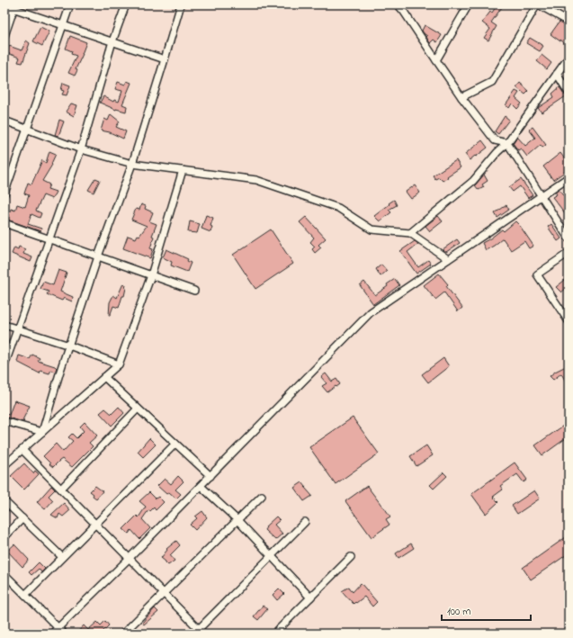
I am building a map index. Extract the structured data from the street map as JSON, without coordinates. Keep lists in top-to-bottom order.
{
  "scale_bar": "100 m"
}
